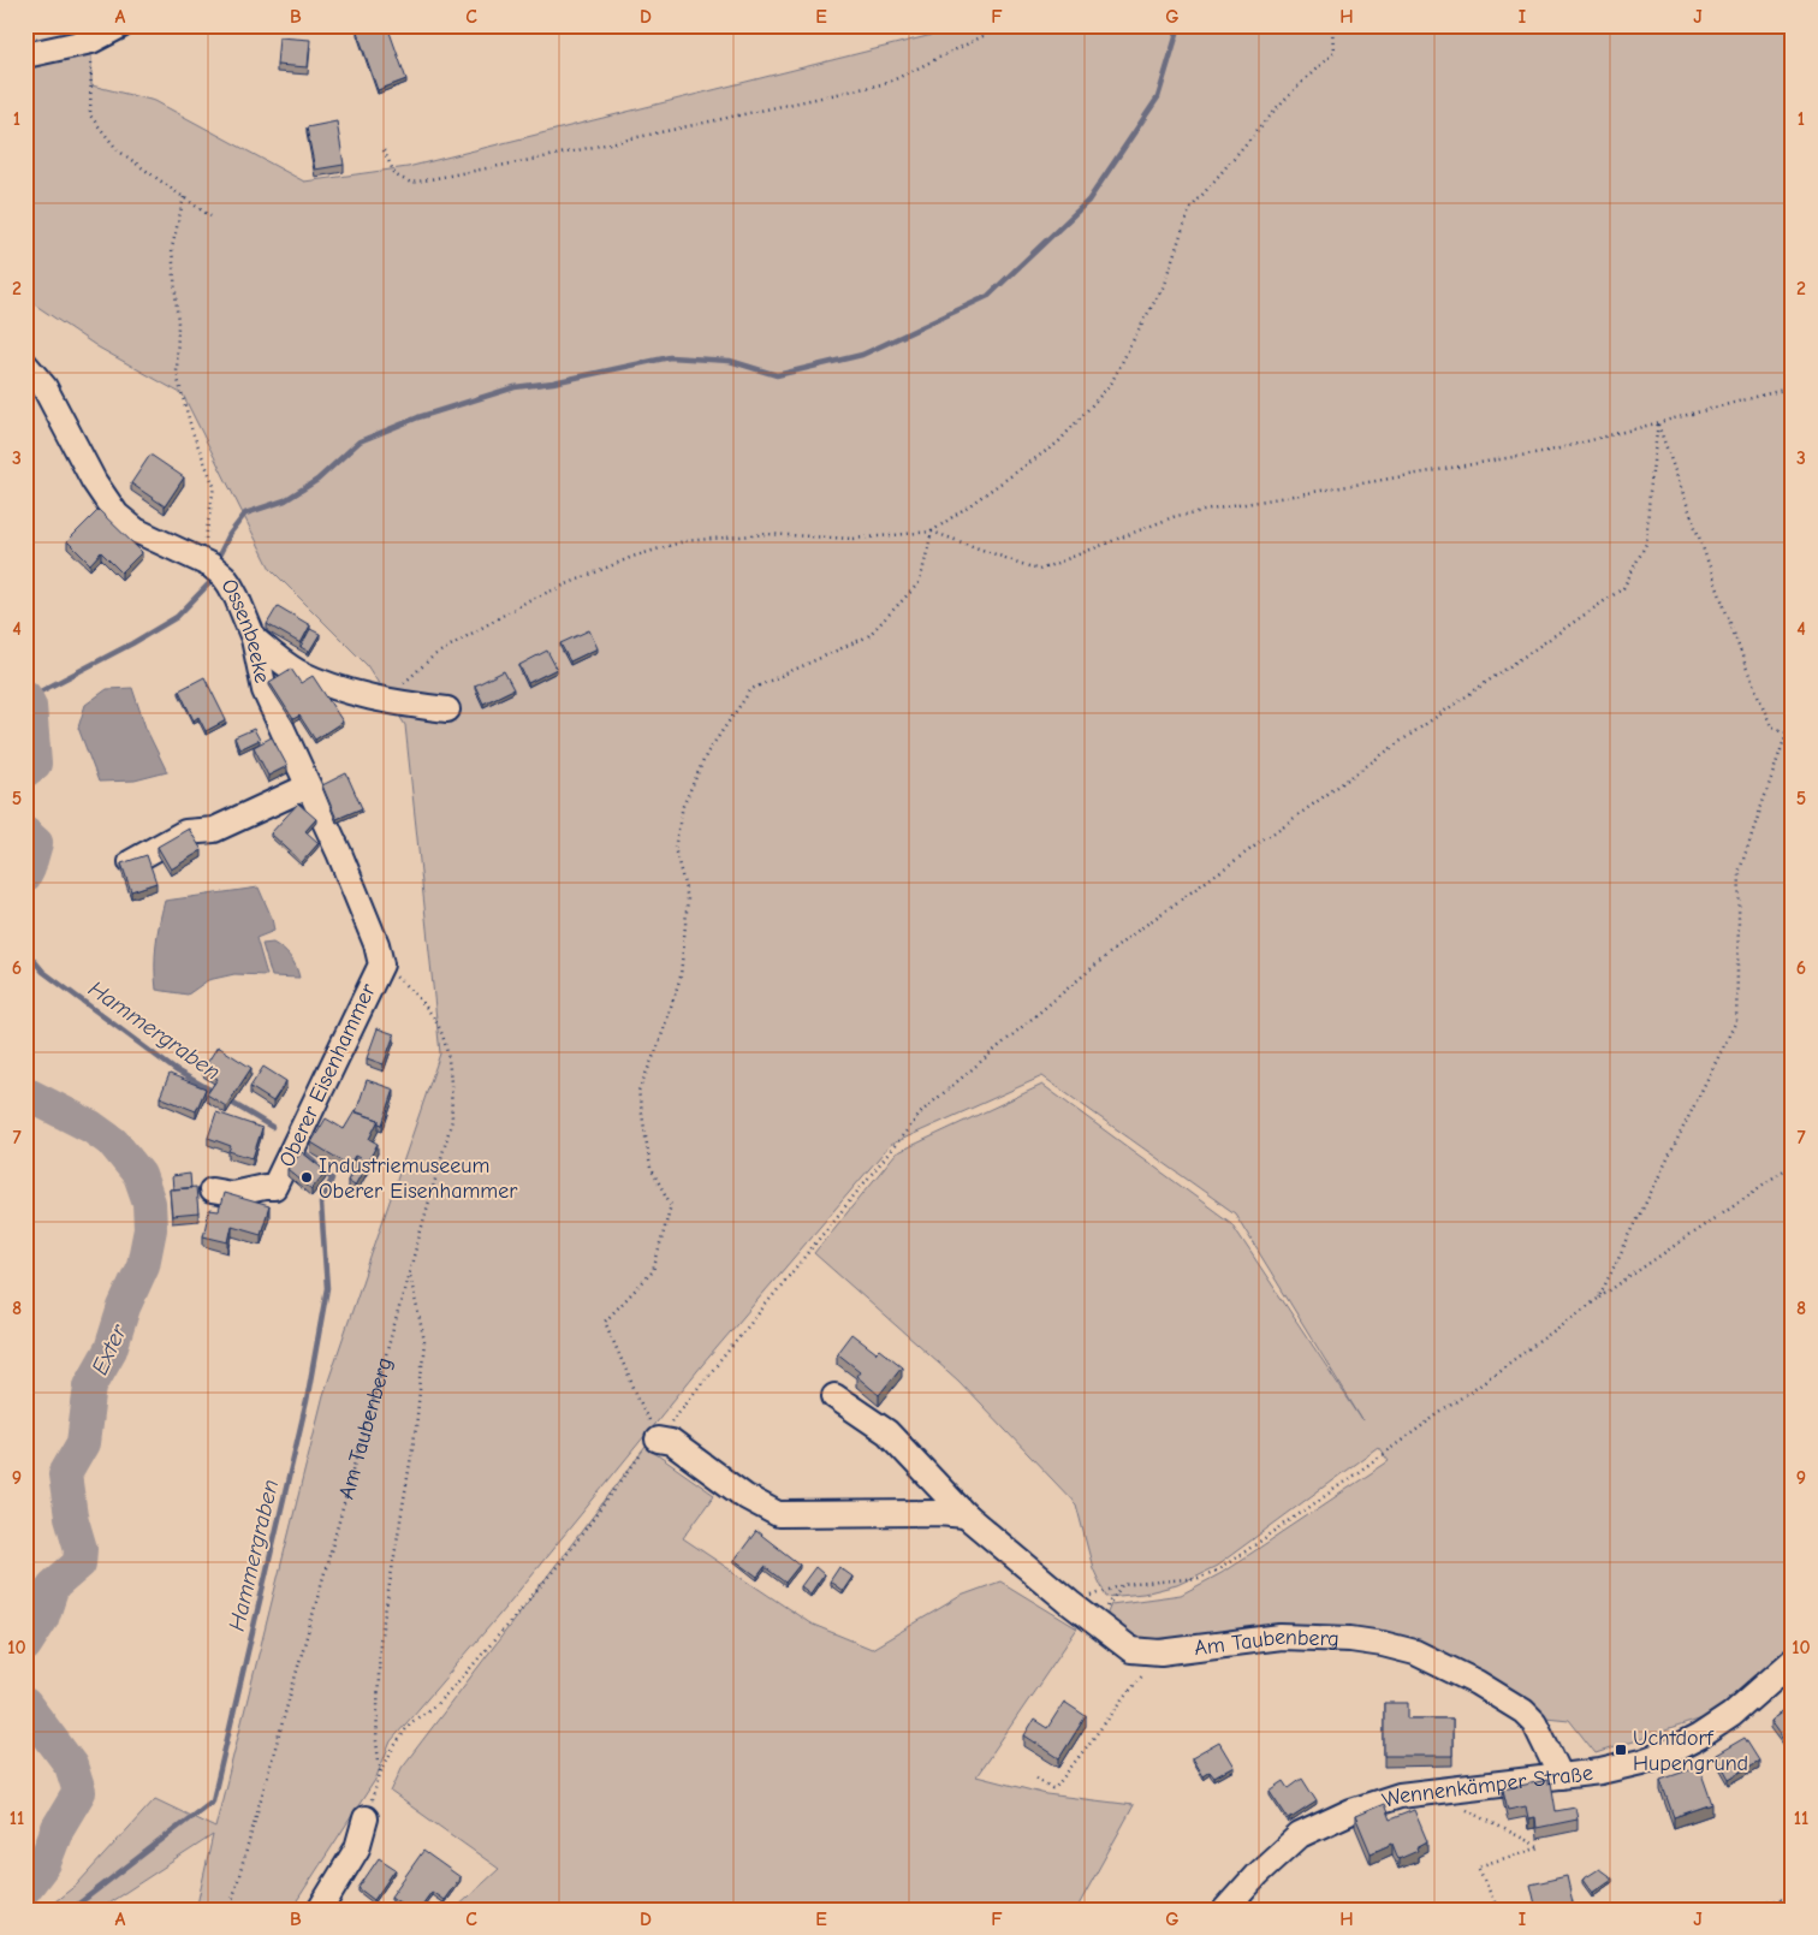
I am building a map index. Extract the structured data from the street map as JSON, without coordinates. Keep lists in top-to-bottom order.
{
  "streets": {
    "street": [
      "Ossenbeeke",
      "Oberer Eisenhammer",
      "Am Taubenberg",
      "Wennenkämper Straße"
    ]
  },
  "crossings": [
    ["Ossenbeeke", "Oberer Eisenhammer"],
    ["Ossenbeeke", "Am Taubenberg"],
    ["Oberer Eisenhammer", "Am Taubenberg"],
    ["Am Taubenberg", "Wennenkämper Straße"]
  ],
  "water": ["Hammergraben", "Exter"],
  "places": {
    "other": ["Industriemuseeum Oberer Eisenhammer"],
    "transit": ["Uchtdorf Hupengrund"]
  },
  "grid": {
    "columns": [
      "A",
      "B",
      "C",
      "D",
      "E",
      "F",
      "G",
      "H",
      "I",
      "J"
    ],
    "rows": [
      "1",
      "2",
      "3",
      "4",
      "5",
      "6",
      "7",
      "8",
      "9",
      "10",
      "11"
    ]
  }
}
